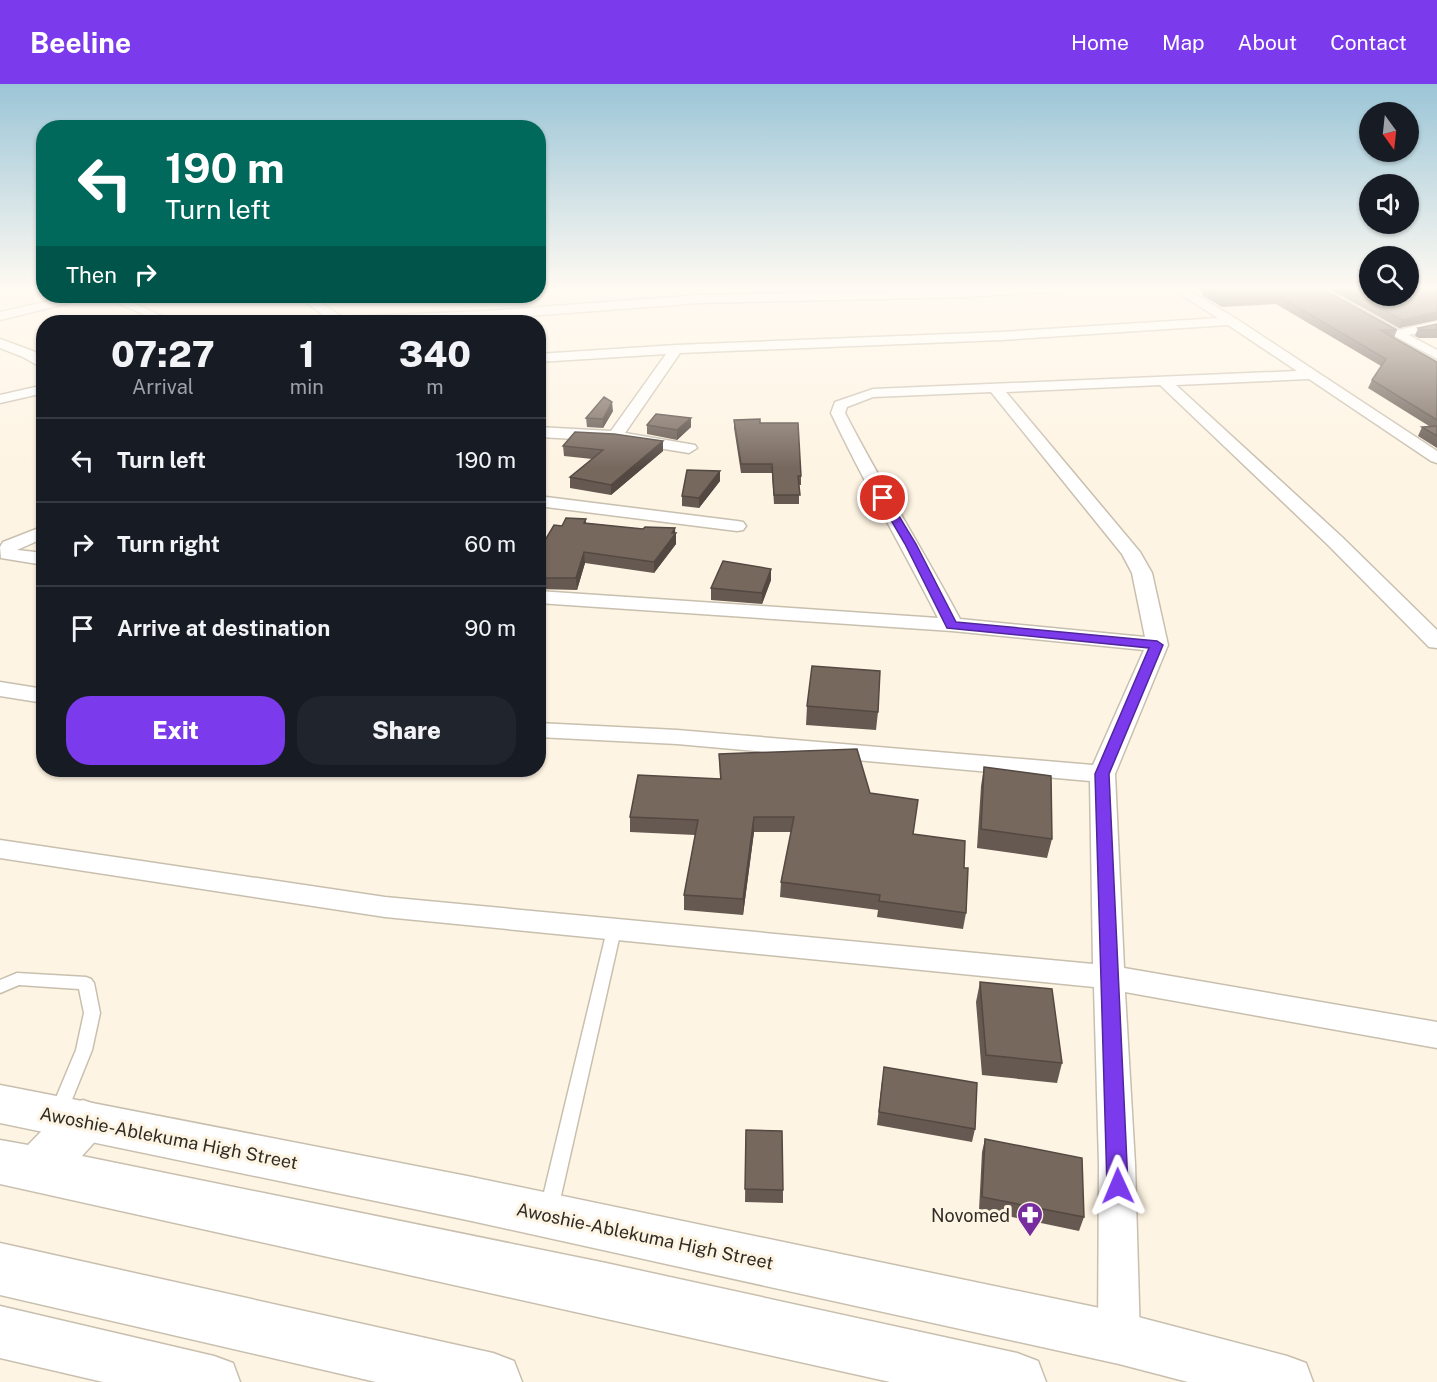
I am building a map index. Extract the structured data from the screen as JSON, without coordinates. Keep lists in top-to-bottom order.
{
  "streets": {
    "street": ["Awoshie-Ablekuma High Street"]
  },
  "places": {
    "pharmacy": ["Novomed"]
  },
  "north": "bottom",
  "page": {
    "header": "Beeline",
    "nav": [
      "Home",
      "Map",
      "About",
      "Contact"
    ],
    "turn": ["190 m", "Turn left"],
    "then": "Then",
    "eta": [
      "07:27",
      "Arrival",
      "1",
      "min",
      "340",
      "m"
    ],
    "list": [
      {
        "name": "Turn left",
        "value": "190 m"
      },
      {
        "name": "Turn right",
        "value": "60 m"
      },
      {
        "name": "Arrive at destination",
        "value": "90 m"
      }
    ],
    "buttons": ["Exit", "Share"]
  }
}
